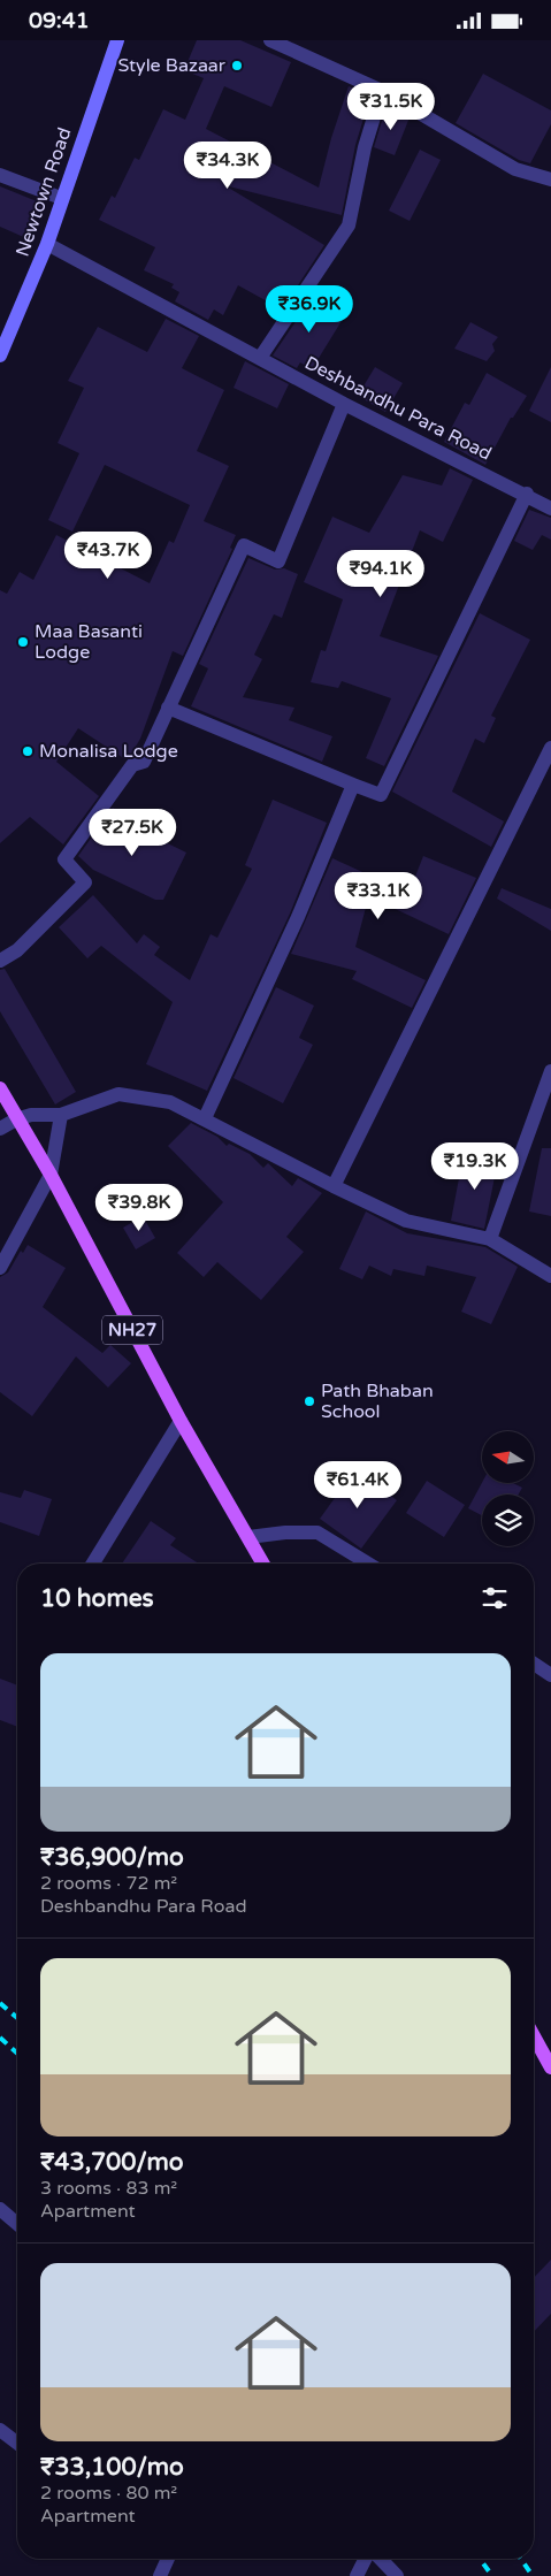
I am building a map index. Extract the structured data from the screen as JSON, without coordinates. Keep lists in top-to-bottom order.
{
  "streets": {
    "main road": ["NH27"],
    "street": ["Newtown Road", "Deshbandhu Para Road"]
  },
  "crossings": [
    ["Newtown Road", "Deshbandhu Para Road"]
  ],
  "places": [
    "Style Bazaar",
    "Maa Basanti Lodge",
    "Monalisa Lodge",
    "Path Bhaban School"
  ],
  "north": "left",
  "page": {
    "status": "09:41",
    "price": [
      "₹31.5K",
      "₹34.3K",
      "₹36.9K",
      "₹43.7K",
      "₹94.1K",
      "₹27.5K",
      "₹33.1K",
      "₹19.3K",
      "₹39.8K",
      "₹61.4K"
    ],
    "heading": "10 homes",
    "list": [
      {
        "name": "₹36,900/mo",
        "note": "2 rooms · 72 m² · Deshbandhu Para Road"
      },
      {
        "name": "₹43,700/mo",
        "note": "3 rooms · 83 m² · Apartment"
      },
      {
        "name": "₹33,100/mo",
        "note": "2 rooms · 80 m² · Apartment"
      }
    ]
  }
}
